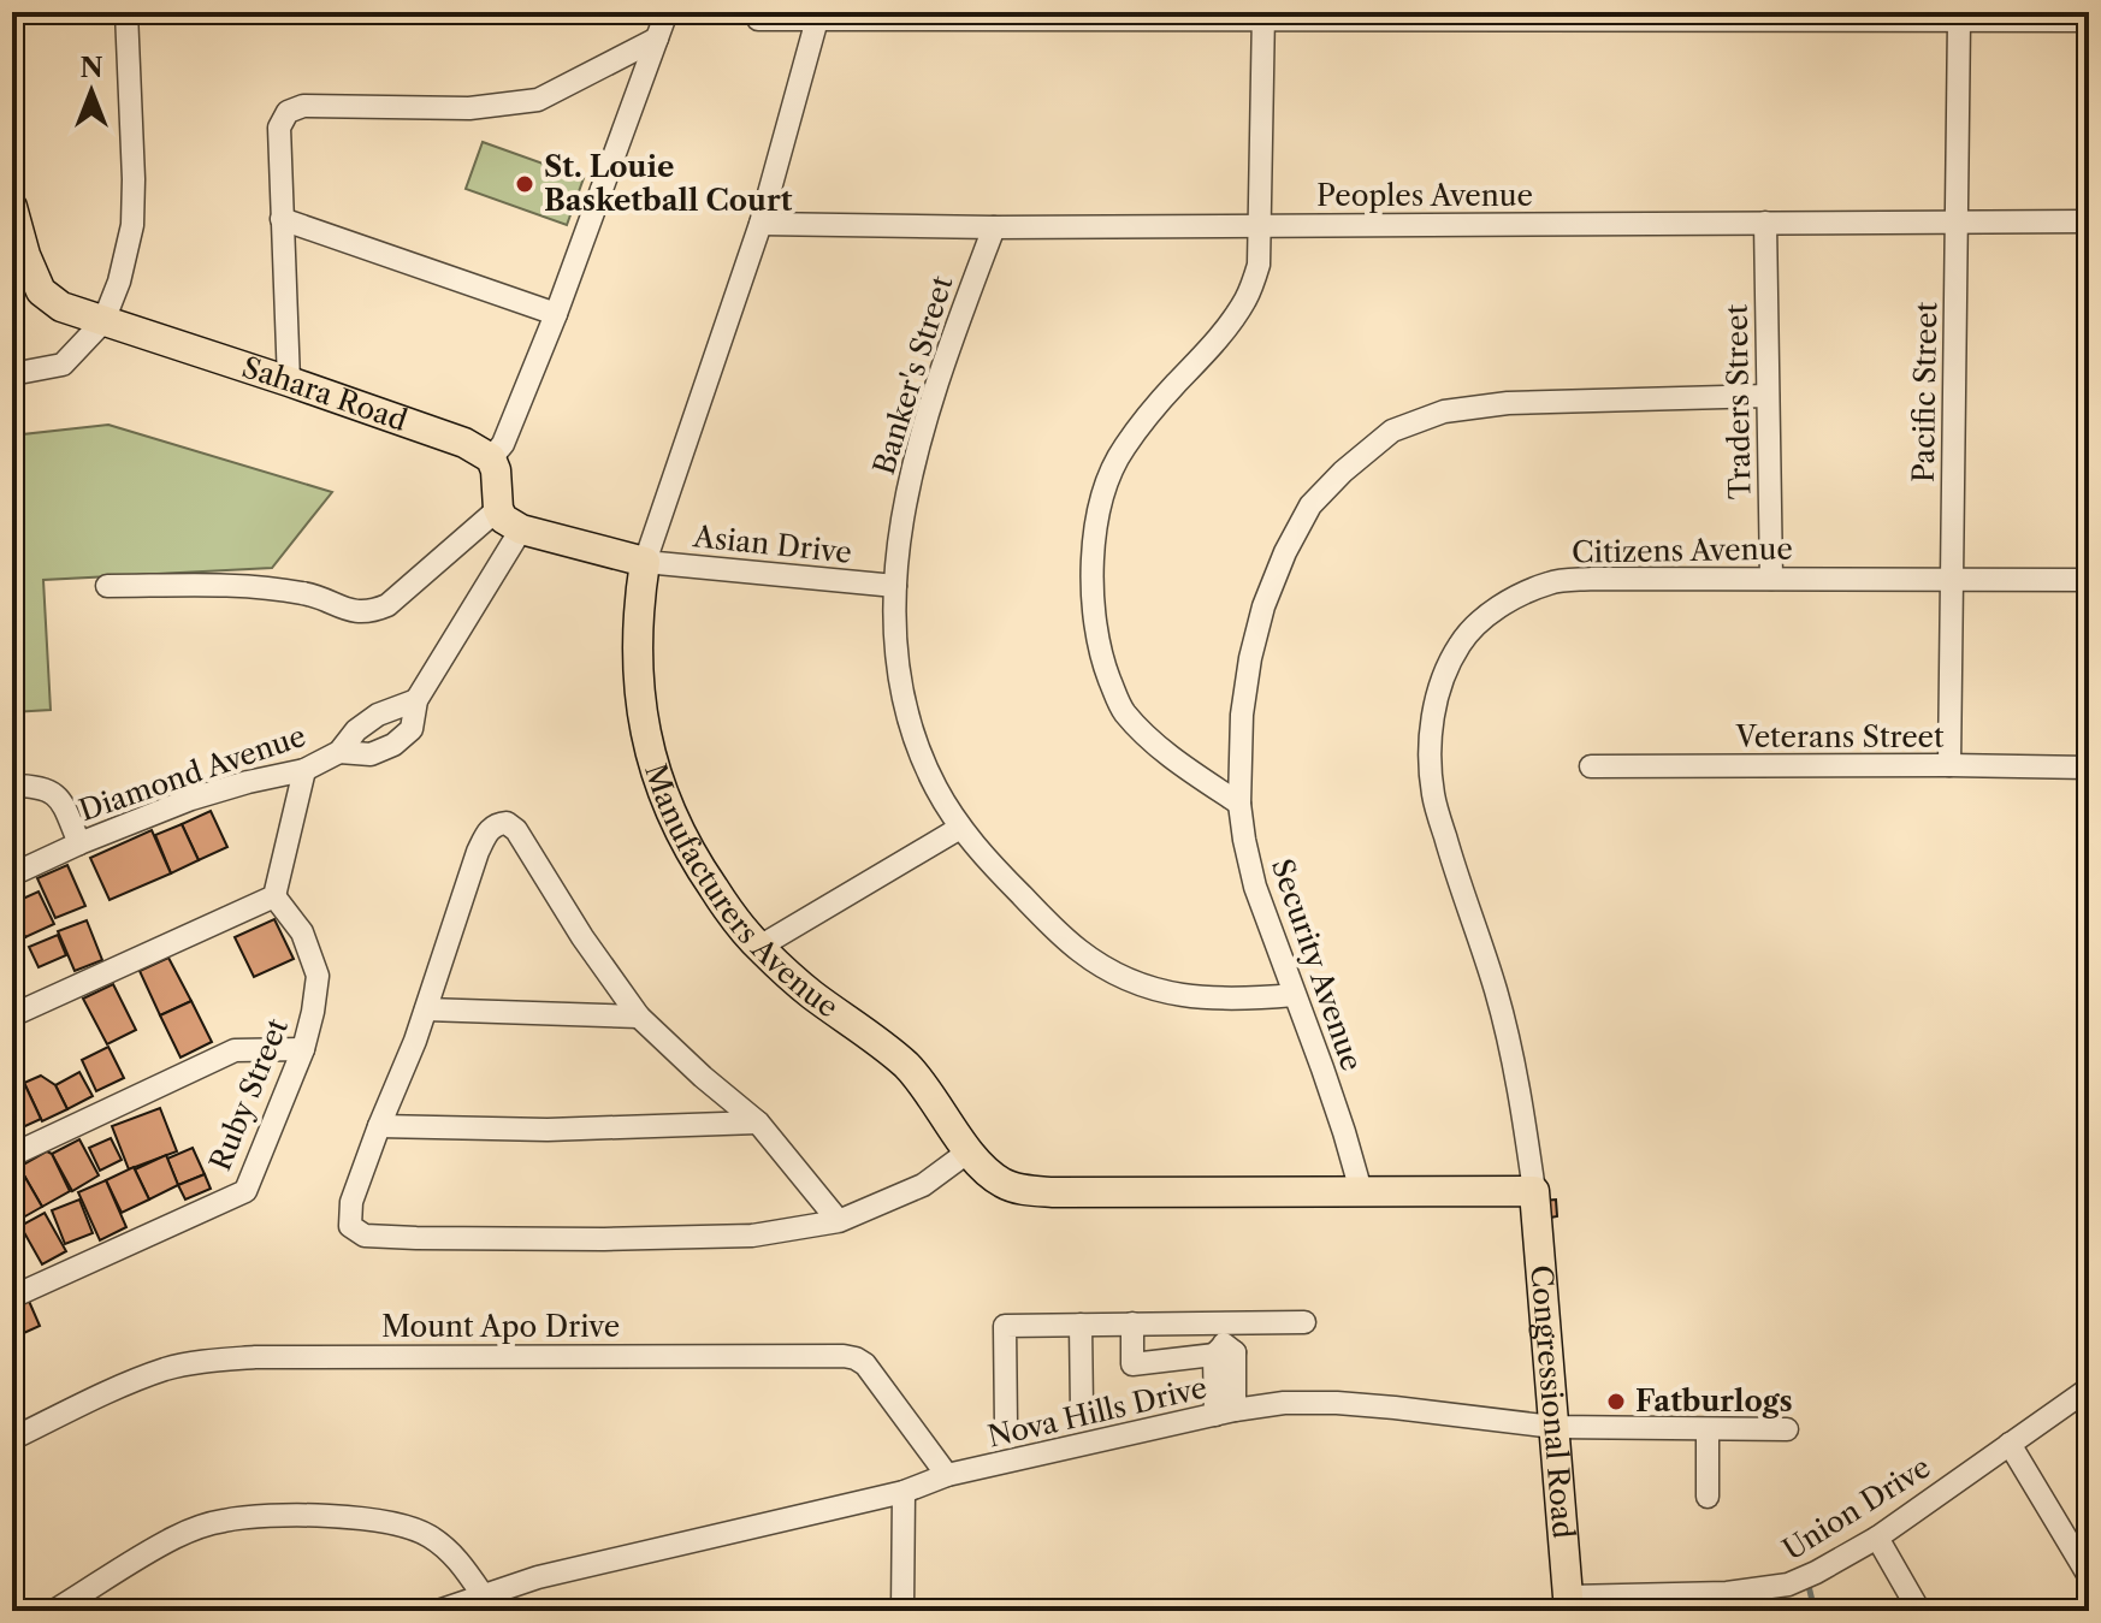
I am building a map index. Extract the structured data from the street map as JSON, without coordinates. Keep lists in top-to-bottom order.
{
  "streets": {
    "main road": ["Sahara Road", "Manufacturers Avenue", "Congressional Road"],
    "street": [
      "Peoples Avenue",
      "Banker's Street",
      "Pacific Street",
      "Traders Street",
      "Asian Drive",
      "Citizens Avenue",
      "Veterans Street",
      "Diamond Avenue",
      "Security Avenue",
      "Ruby Street",
      "Mount Apo Drive",
      "Nova Hills Drive",
      "Union Drive"
    ]
  },
  "crossings": [
    ["Peoples Avenue", "Banker's Street"],
    ["Peoples Avenue", "Pacific Street"],
    ["Peoples Avenue", "Traders Street"],
    ["Peoples Avenue", "Manufacturers Avenue"],
    ["Banker's Street", "Asian Drive"],
    ["Banker's Street", "Security Avenue"],
    ["Pacific Street", "Citizens Avenue"],
    ["Pacific Street", "Veterans Street"],
    ["Traders Street", "Citizens Avenue"],
    ["Traders Street", "Security Avenue"],
    ["Asian Drive", "Manufacturers Avenue"],
    ["Citizens Avenue", "Manufacturers Avenue"],
    ["Citizens Avenue", "Congressional Road"],
    ["Manufacturers Avenue", "Security Avenue"],
    ["Manufacturers Avenue", "Congressional Road"],
    ["Mount Apo Drive", "Nova Hills Drive"],
    ["Congressional Road", "Nova Hills Drive"],
    ["Congressional Road", "Union Drive"]
  ],
  "places": ["St. Louie Basketball Court", "Fatburlogs"],
  "north": "top"
}
